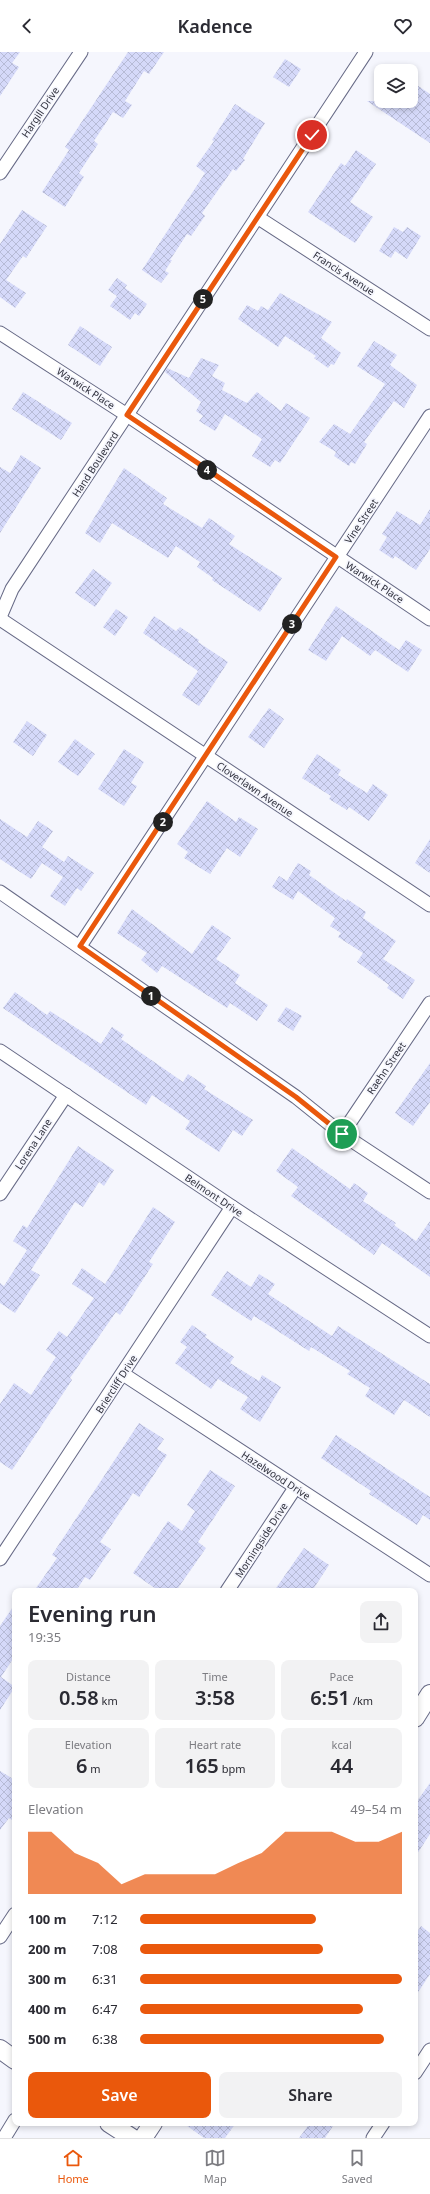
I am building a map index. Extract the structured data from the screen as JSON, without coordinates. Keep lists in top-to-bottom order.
{
  "streets": {
    "street": [
      "Hargill Drive",
      "Francis Avenue",
      "Warwick Place",
      "Hand Boulevard",
      "Vine Street",
      "Cloverlawn Avenue",
      "Raehn Street",
      "Lorena Lane",
      "Belmont Drive",
      "Briercliff Drive",
      "Hazelwood Drive",
      "Morningside Drive"
    ]
  },
  "crossings": [
    ["Francis Avenue", "Hand Boulevard"],
    ["Warwick Place", "Hand Boulevard"],
    ["Warwick Place", "Vine Street"],
    ["Hand Boulevard", "Cloverlawn Avenue"],
    ["Vine Street", "Cloverlawn Avenue"],
    ["Lorena Lane", "Belmont Drive"],
    ["Belmont Drive", "Briercliff Drive"],
    ["Briercliff Drive", "Hazelwood Drive"],
    ["Hazelwood Drive", "Morningside Drive"]
  ],
  "page": {
    "header": "Kadence",
    "pins": [
      "5",
      "4",
      "3",
      "2",
      "1"
    ],
    "heading": ["Evening run", "19:35"],
    "stats": [
      ["Distance", "0.58 km"],
      ["Time", "3:58"],
      ["Pace", "6:51 /km"],
      ["Elevation", "6 m"],
      ["Heart rate", "165 bpm"],
      ["kcal", "44"]
    ],
    "chart": ["Elevation", "49–54 m"],
    "list": [
      {
        "name": "100 m",
        "note": "7:12"
      },
      {
        "name": "200 m",
        "note": "7:08"
      },
      {
        "name": "300 m",
        "note": "6:31"
      },
      {
        "name": "400 m",
        "note": "6:47"
      },
      {
        "name": "500 m",
        "note": "6:38"
      }
    ],
    "buttons": ["Save", "Share"],
    "tabs": ["Home", "Map", "Saved"]
  }
}
